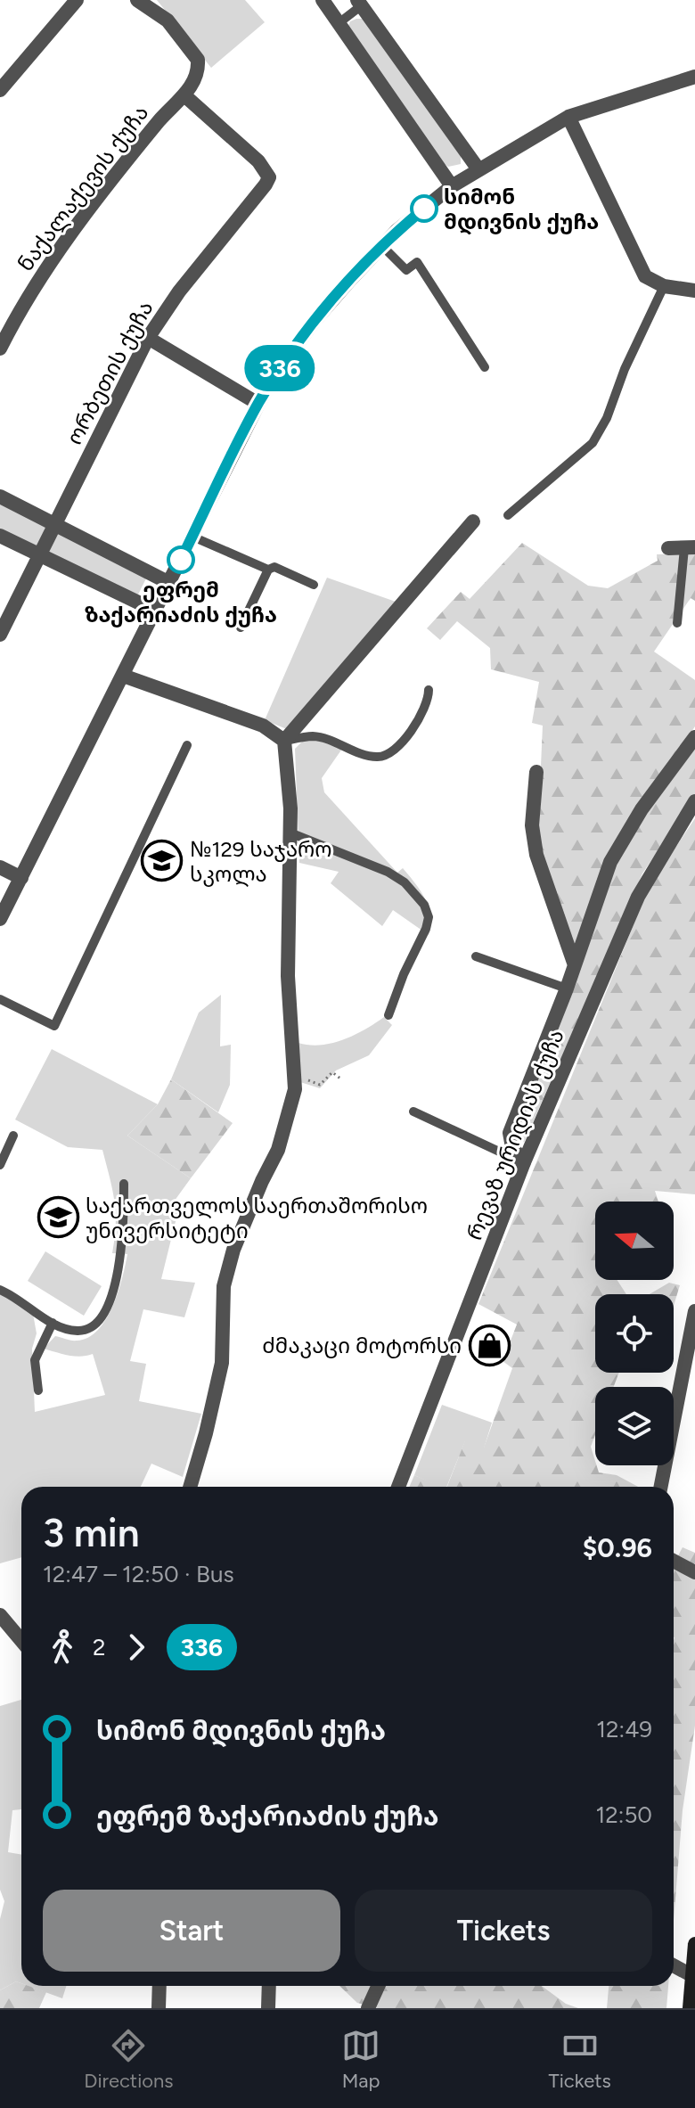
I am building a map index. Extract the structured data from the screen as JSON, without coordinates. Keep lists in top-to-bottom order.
{
  "streets": {
    "street": ["ნაქალაქევის ქუჩა", "ორბეთის ქუჩა", "რევაზ ურიდიას ქუჩა"]
  },
  "crossings": [
    ["ნაქალაქევის ქუჩა", "ორბეთის ქუჩა"]
  ],
  "places": {
    "other": ["სიმონ მდივნის ქუჩა", "ეფრემ ზაქარიაძის ქუჩა"],
    "school or university": ["№129 საჯარო სკოლა", "საქართველოს საერთაშორისო უნივერსიტეტი"],
    "shop": ["ძმაკაცი მოტორსი"]
  },
  "lines": ["bus line 336"],
  "north": "left",
  "page": {
    "on_map": "336",
    "heading": ["3 min", "12:47 – 12:50 · Bus", "$0.96"],
    "legs": ["2", "336"],
    "list": [
      {
        "name": "სიმონ მდივნის ქუჩა",
        "value": "12:49"
      },
      {
        "name": "ეფრემ ზაქარიაძის ქუჩა",
        "value": "12:50"
      }
    ],
    "buttons": ["Start", "Tickets"],
    "tabs": ["Directions", "Map", "Tickets"]
  }
}
